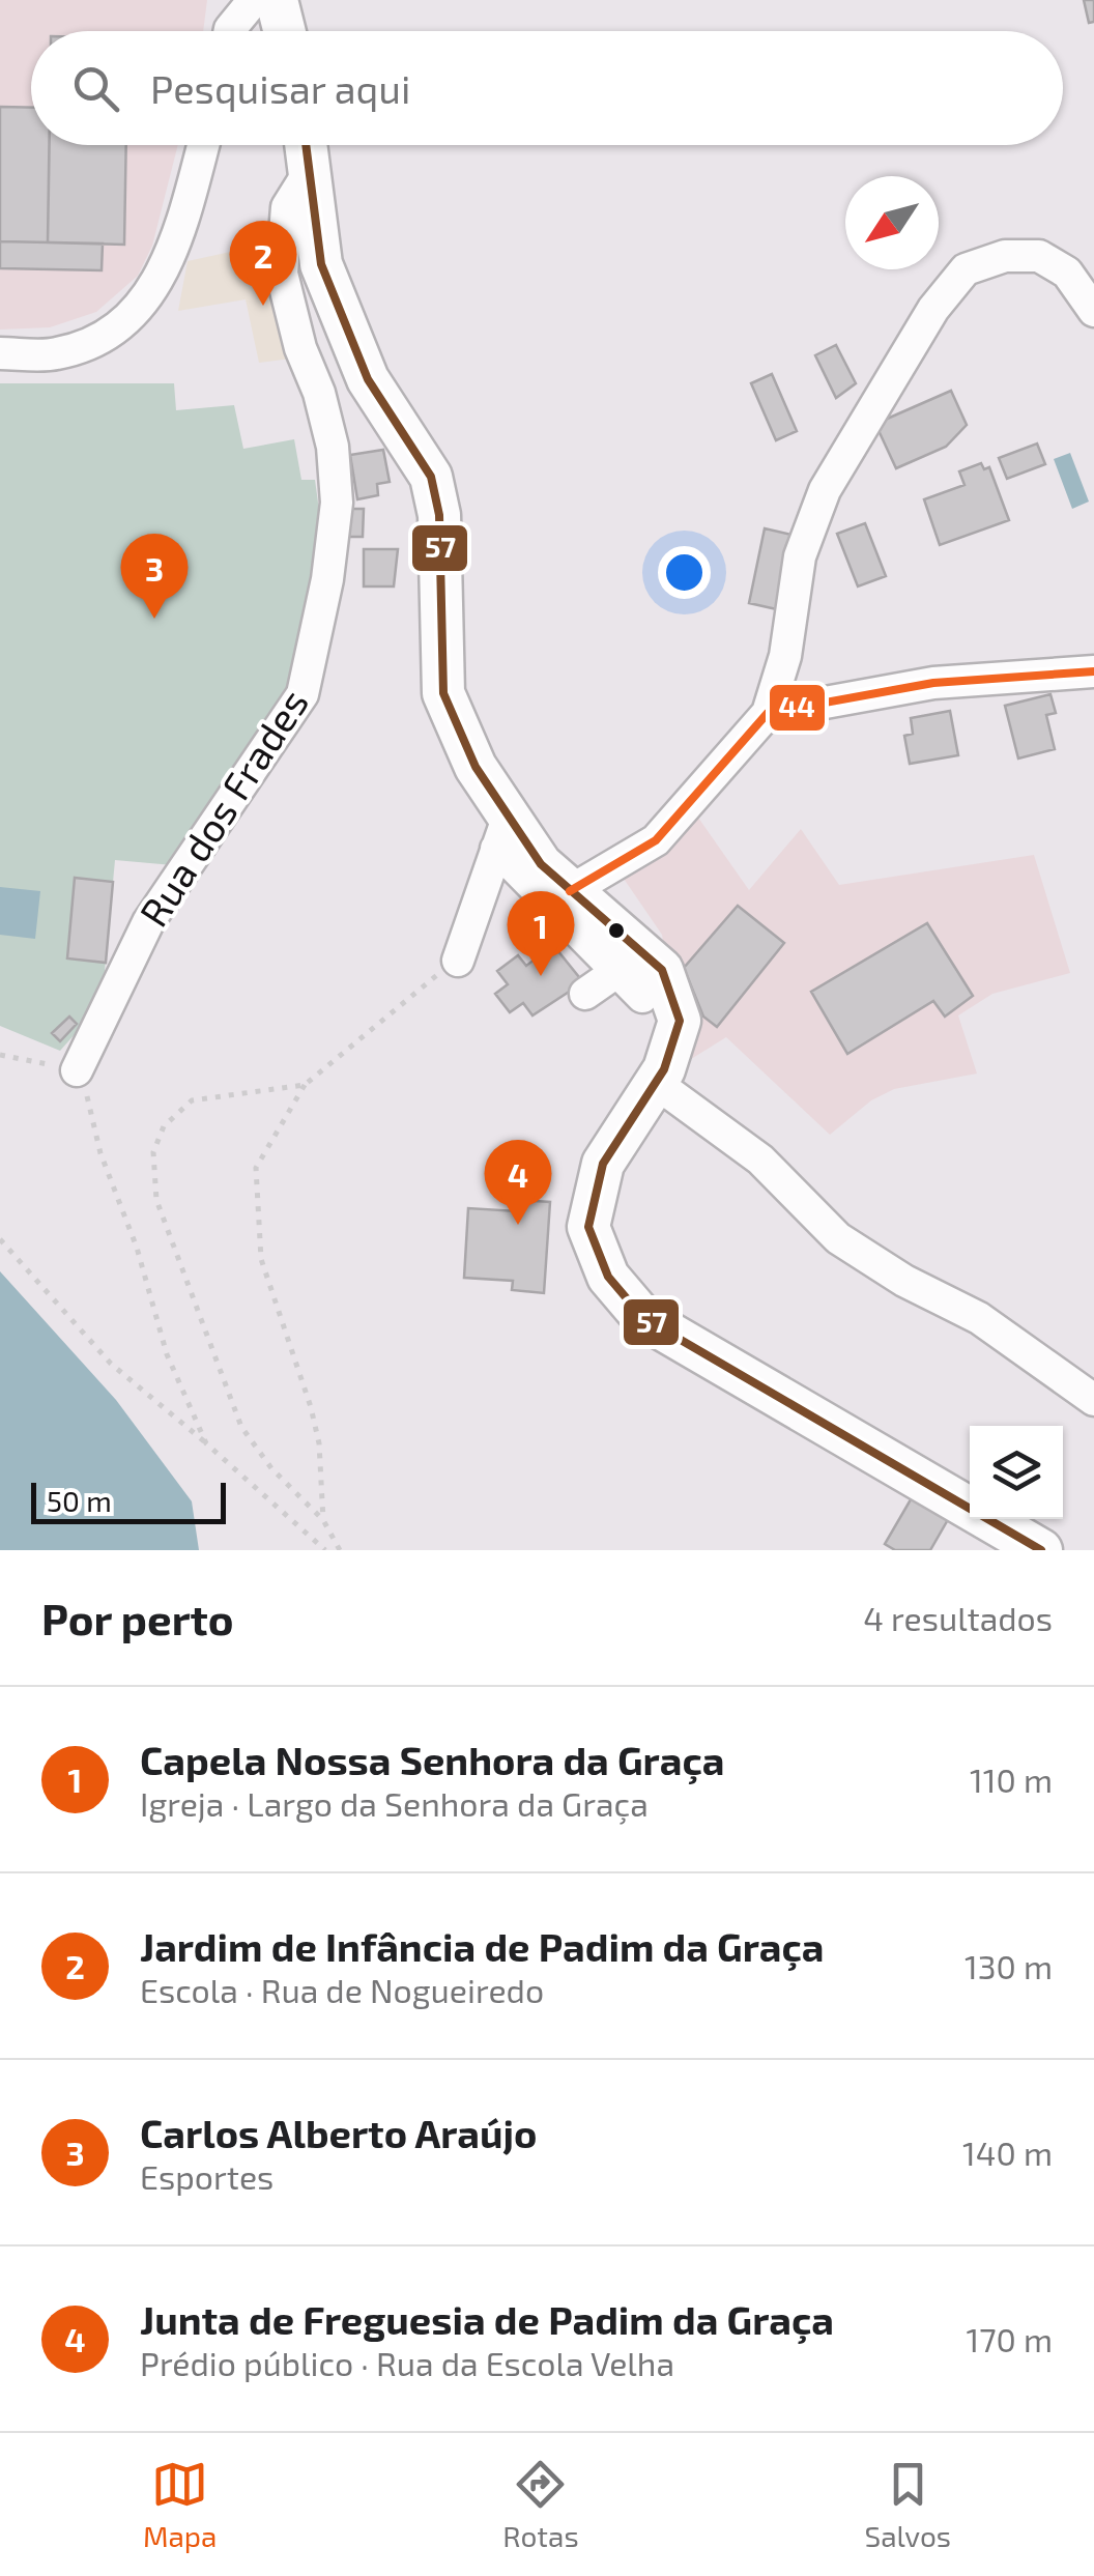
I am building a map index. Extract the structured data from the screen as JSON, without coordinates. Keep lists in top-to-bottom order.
{
  "streets": {
    "street": ["Rua dos Frades"]
  },
  "lines": ["transit line 57", "transit line 44"],
  "scale_bar": "50 m",
  "north": "bottom left",
  "page": {
    "search": "Pesquisar aqui",
    "pins": [
      "2",
      "3",
      "1",
      "4"
    ],
    "scale": "50 m",
    "heading": ["Por perto", "4 resultados"],
    "list": [
      {
        "mark": "1",
        "name": "Capela Nossa Senhora da Graça",
        "note": "Igreja · Largo da Senhora da Graça",
        "value": "110 m"
      },
      {
        "mark": "2",
        "name": "Jardim de Infância de Padim da Graça",
        "note": "Escola · Rua de Nogueiredo",
        "value": "130 m"
      },
      {
        "mark": "3",
        "name": "Carlos Alberto Araújo",
        "note": "Esportes",
        "value": "140 m"
      },
      {
        "mark": "4",
        "name": "Junta de Freguesia de Padim da Graça",
        "note": "Prédio público · Rua da Escola Velha",
        "value": "170 m"
      }
    ],
    "nav": ["Mapa", "Rotas", "Salvos"]
  }
}
